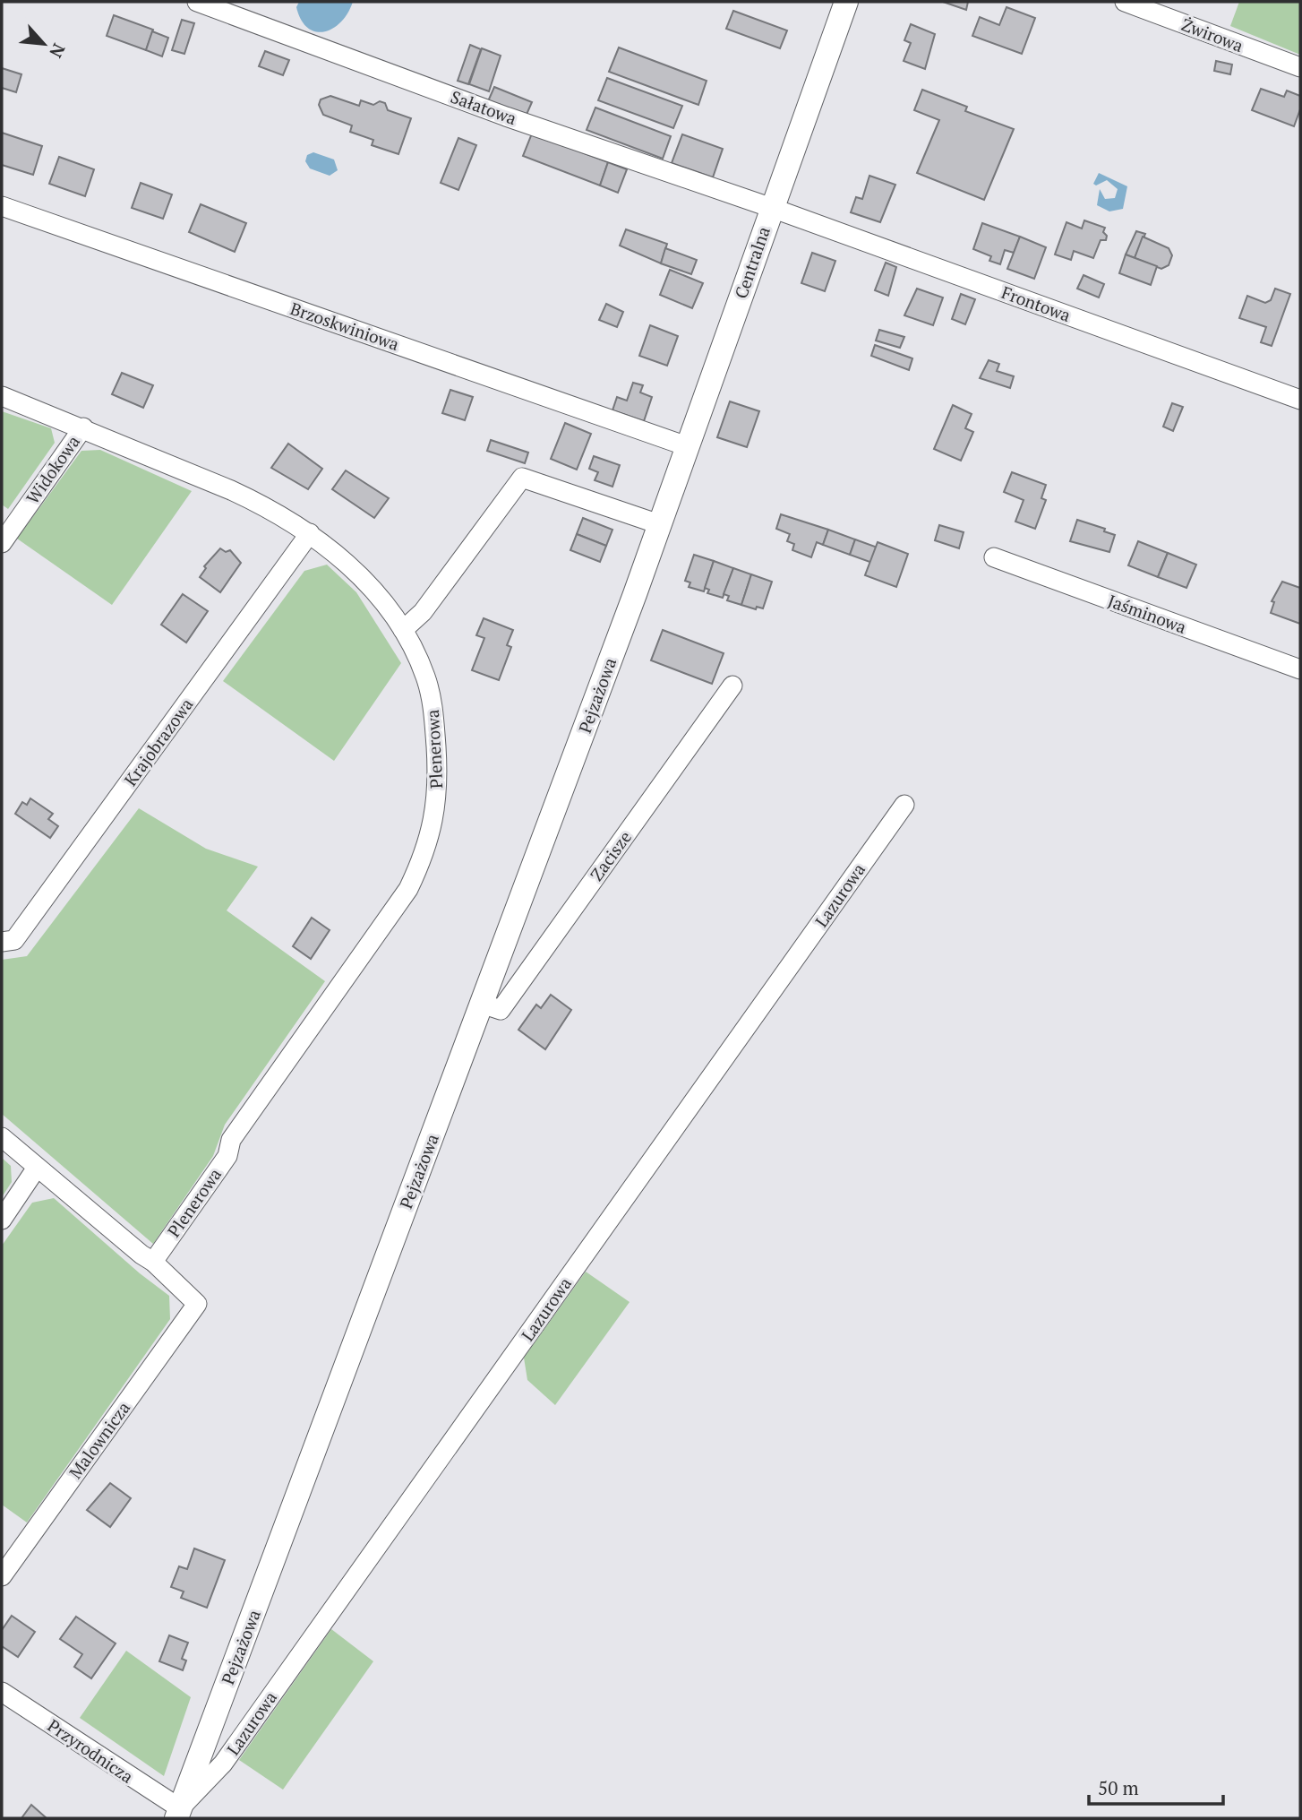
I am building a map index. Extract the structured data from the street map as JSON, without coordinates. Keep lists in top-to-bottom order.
{
  "streets": {
    "street": [
      "Żwirowa",
      "Sałatowa",
      "Centralna",
      "Frontowa",
      "Brzoskwiniowa",
      "Widokowa",
      "Jaśminowa",
      "Pejzażowa",
      "Krajobrazowa",
      "Plenerowa",
      "Zacisze",
      "Lazurowa",
      "Malownicza",
      "Przyrodnicza"
    ]
  },
  "crossings": [
    ["Sałatowa", "Centralna"],
    ["Sałatowa", "Frontowa"],
    ["Centralna", "Frontowa"],
    ["Centralna", "Brzoskwiniowa"],
    ["Centralna", "Pejzażowa"],
    ["Widokowa", "Plenerowa"],
    ["Pejzażowa", "Zacisze"],
    ["Pejzażowa", "Lazurowa"],
    ["Pejzażowa", "Przyrodnicza"],
    ["Krajobrazowa", "Plenerowa"],
    ["Plenerowa", "Malownicza"],
    ["Lazurowa", "Przyrodnicza"]
  ],
  "scale_bar": "50 m",
  "north": "bottom right"
}
